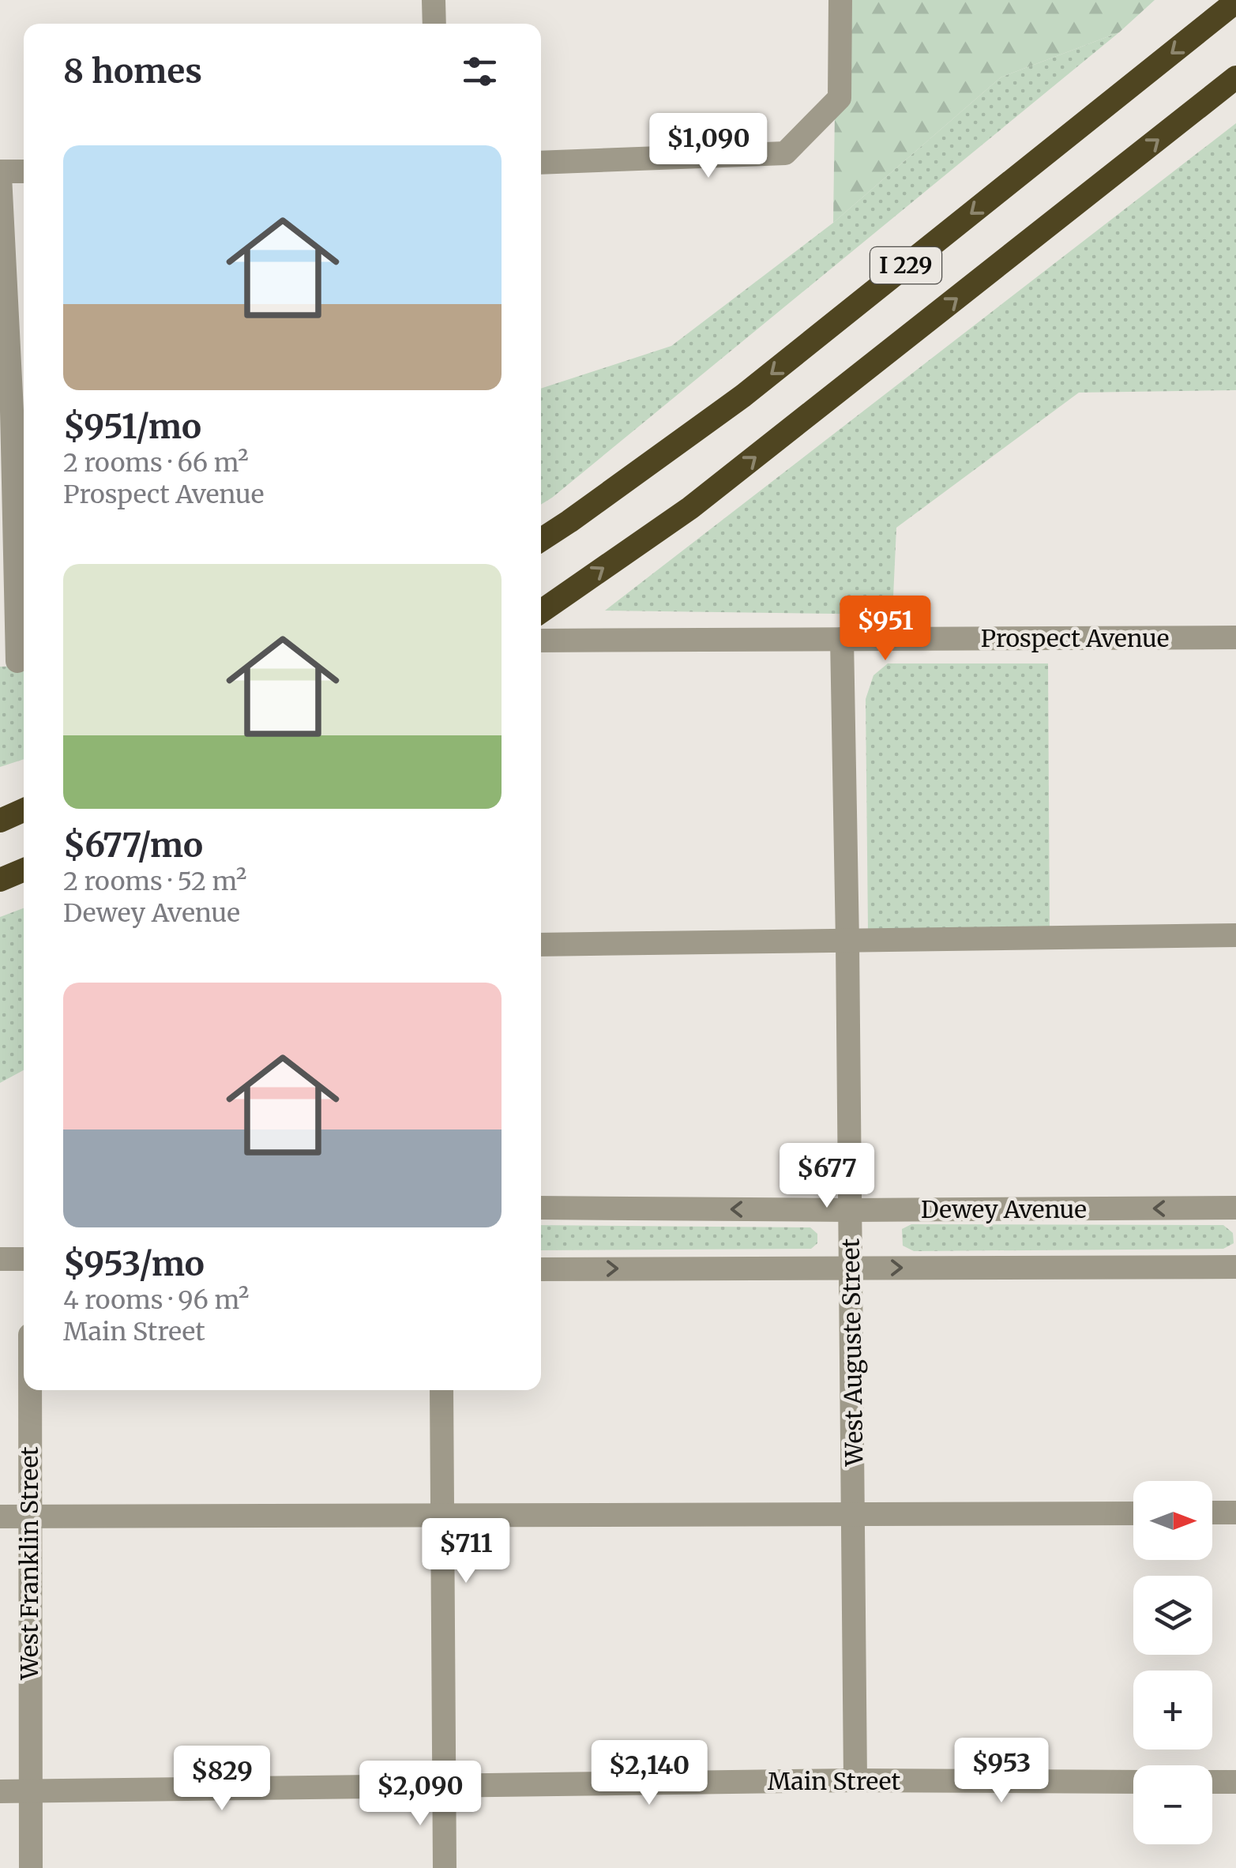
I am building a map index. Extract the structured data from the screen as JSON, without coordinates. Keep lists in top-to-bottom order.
{
  "streets": {
    "highway": ["I 229"],
    "street": [
      "Prospect Avenue",
      "Dewey Avenue",
      "West Auguste Street",
      "West Franklin Street",
      "Main Street"
    ]
  },
  "crossings": [
    ["Prospect Avenue", "West Auguste Street"],
    ["Dewey Avenue", "West Auguste Street"],
    ["West Auguste Street", "Main Street"],
    ["West Franklin Street", "Main Street"]
  ],
  "north": "right",
  "page": {
    "heading": "8 homes",
    "price": [
      "$1,090",
      "$951",
      "$677",
      "$711",
      "$953",
      "$2,140",
      "$829",
      "$2,090"
    ],
    "list": [
      {
        "name": "$951/mo",
        "note": "2 rooms · 66 m² · Prospect Avenue"
      },
      {
        "name": "$677/mo",
        "note": "2 rooms · 52 m² · Dewey Avenue"
      },
      {
        "name": "$953/mo",
        "note": "4 rooms · 96 m² · Main Street"
      }
    ],
    "map_buttons": ["+", "−"]
  }
}
